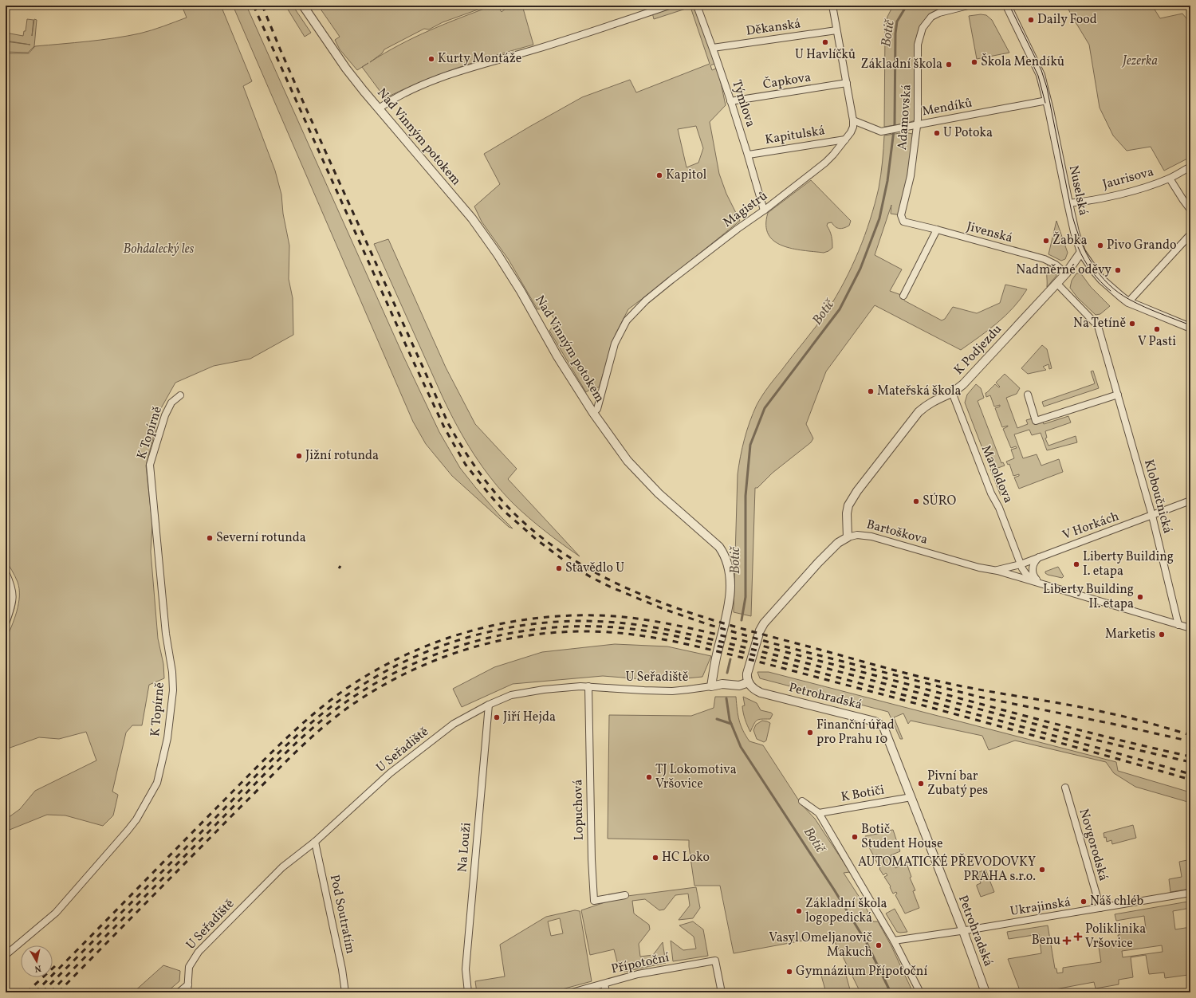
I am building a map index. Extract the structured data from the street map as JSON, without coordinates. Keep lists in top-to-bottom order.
{
  "streets": {
    "street": [
      "Děkanská",
      "Čapkova",
      "Týmlova",
      "Mendíků",
      "Adamovská",
      "Kapitulská",
      "Nad Vinným potokem",
      "Jaurisova",
      "Nuselská",
      "Magistrů",
      "Jivenská",
      "K Podjezdu",
      "K Topírně",
      "Maroldova",
      "Kloboučnická",
      "V Horkách",
      "Bartoškova",
      "U Seřadiště",
      "Petrohradská",
      "K Botiči",
      "Lopuchová",
      "Novgorodská",
      "Na Louži",
      "Ukrajinská",
      "Pod Soutratím",
      "Přípotoční"
    ]
  },
  "crossings": [
    ["Děkanská", "Týmlova"],
    ["Děkanská", "Magistrů"],
    ["Čapkova", "Týmlova"],
    ["Čapkova", "Magistrů"],
    ["Týmlova", "Kapitulská"],
    ["Týmlova", "Magistrů"],
    ["Mendíků", "Adamovská"],
    ["Mendíků", "Nuselská"],
    ["Mendíků", "Magistrů"],
    ["Adamovská", "Jivenská"],
    ["Kapitulská", "Magistrů"],
    ["Nad Vinným potokem", "Magistrů"],
    ["Nad Vinným potokem", "U Seřadiště"],
    ["Jaurisova", "Nuselská"],
    ["Nuselská", "K Podjezdu"],
    ["Jivenská", "K Podjezdu"],
    ["K Podjezdu", "Maroldova"],
    ["K Podjezdu", "Kloboučnická"],
    ["K Podjezdu", "Bartoškova"],
    ["Maroldova", "V Horkách"],
    ["Maroldova", "Bartoškova"],
    ["Kloboučnická", "V Horkách"],
    ["Kloboučnická", "Bartoškova"],
    ["V Horkách", "Bartoškova"],
    ["Bartoškova", "Petrohradská"],
    ["U Seřadiště", "Lopuchová"],
    ["U Seřadiště", "Na Louži"],
    ["U Seřadiště", "Pod Soutratím"],
    ["Petrohradská", "K Botiči"],
    ["Petrohradská", "Ukrajinská"],
    ["Novgorodská", "Ukrajinská"]
  ],
  "water": ["Botič"],
  "parks": ["Jezerka", "Bohdalecký les"],
  "places": {
    "other": [
      "Daily Food",
      "U Havlíčků",
      "Kurty Montáže",
      "Škola Mendíků",
      "Základní škola",
      "U Potoka",
      "Kapitol",
      "Žabka",
      "Pivo Grando",
      "Nadměrné oděvy",
      "Na Tetíně",
      "V Pasti",
      "Mateřská škola",
      "Jižní rotunda",
      "SÚRO",
      "Severní rotunda",
      "Liberty Building I. etapa",
      "Stavědlo U",
      "Liberty Building II. etapa",
      "Marketis",
      "Jiří Hejda",
      "Finanční úřad pro Prahu 10",
      "TJ Lokomotiva Vršovice",
      "Pivní bar Zubatý pes",
      "Botič Student House",
      "HC Loko",
      "AUTOMATICKÉ PŘEVODOVKY PRAHA s.r.o.",
      "Náš chléb",
      "Základní škola logopedická",
      "Vasyl Omeljanovič Makuch",
      "Gymnázium Přípotoční"
    ],
    "health": ["Poliklinika Vršovice", "Benu"]
  },
  "north": "bottom"
}
